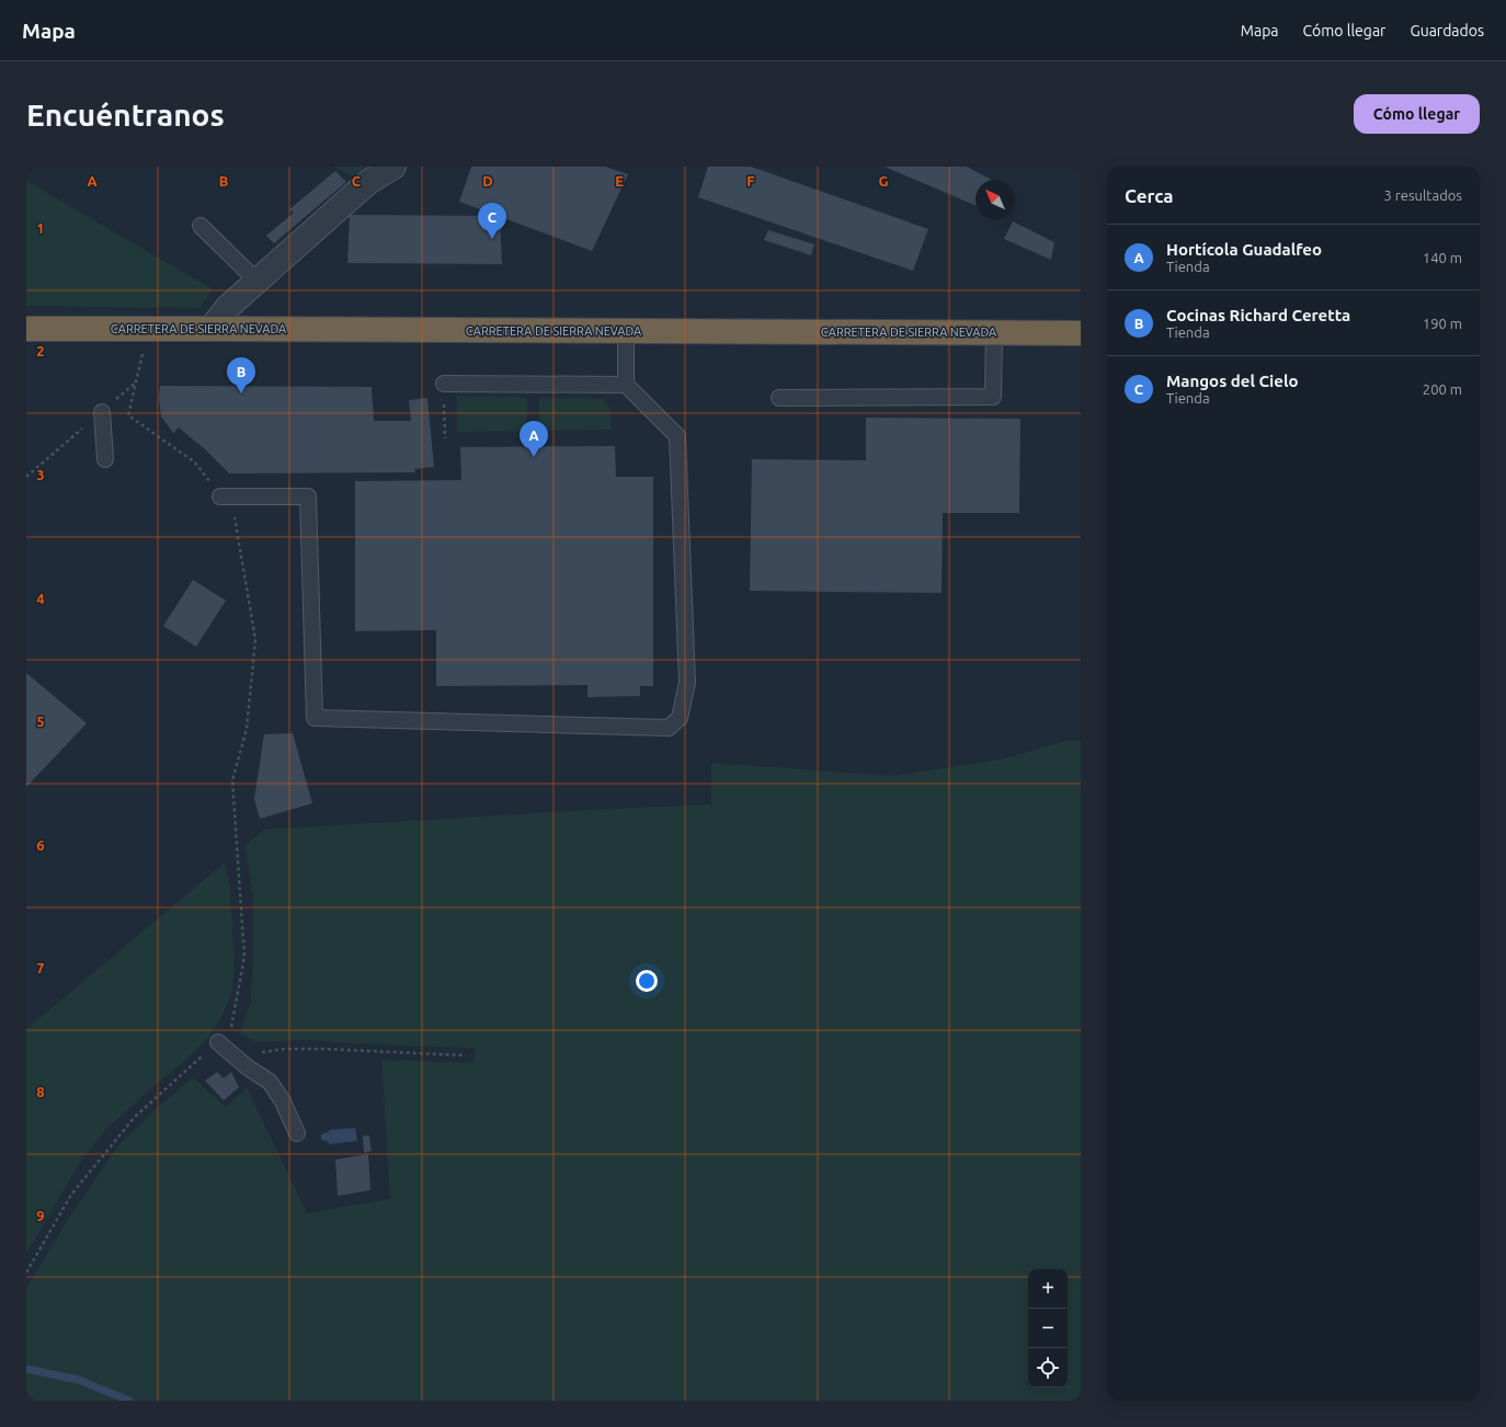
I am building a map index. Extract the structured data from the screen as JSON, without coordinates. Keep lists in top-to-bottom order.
{
  "streets": {
    "highway": ["CARRETERA DE SIERRA NEVADA"]
  },
  "north": "top left",
  "page": {
    "header": "Mapa",
    "nav": ["Mapa", "Cómo llegar", "Guardados"],
    "buttons": "Cómo llegar",
    "title": "Encuéntranos",
    "heading": ["Cerca", "3 resultados"],
    "pins": ["C", "B", "A"],
    "list": [
      {
        "mark": "A",
        "name": "Hortícola Guadalfeo",
        "note": "Tienda",
        "value": "140 m"
      },
      {
        "mark": "B",
        "name": "Cocinas Richard Ceretta",
        "note": "Tienda",
        "value": "190 m"
      },
      {
        "mark": "C",
        "name": "Mangos del Cielo",
        "note": "Tienda",
        "value": "200 m"
      }
    ],
    "map_buttons": ["+", "−"]
  },
  "grid": {
    "columns": [
      "A",
      "B",
      "C",
      "D",
      "E",
      "F",
      "G"
    ],
    "rows": [
      "1",
      "2",
      "3",
      "4",
      "5",
      "6",
      "7",
      "8",
      "9"
    ]
  }
}
